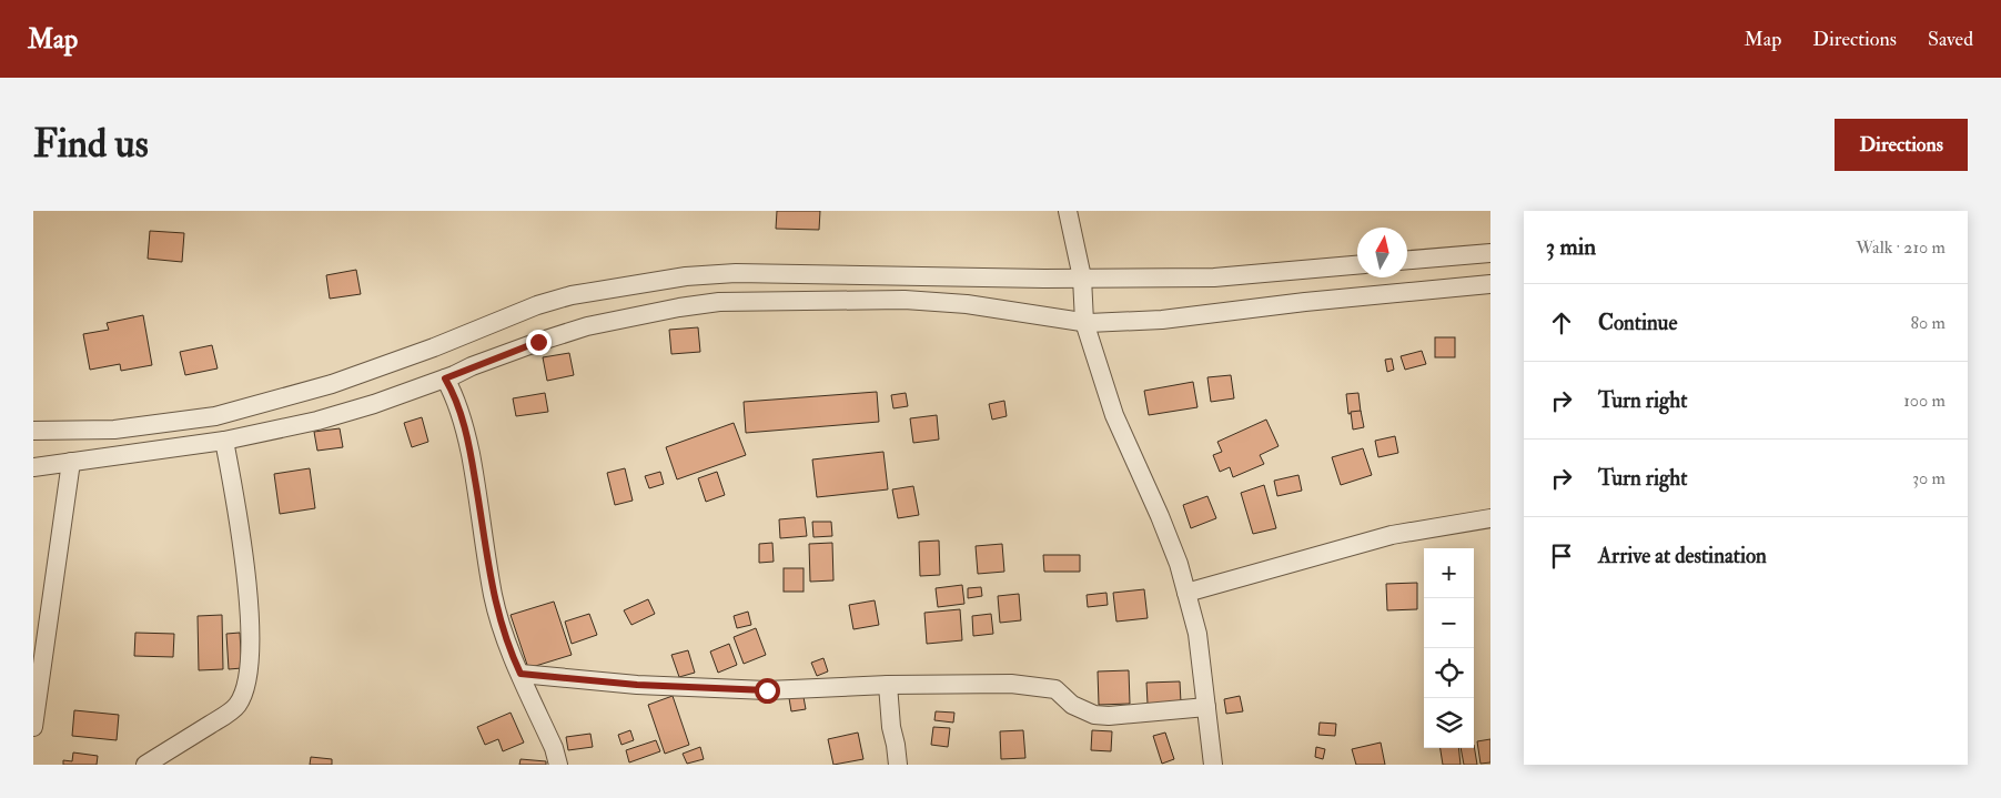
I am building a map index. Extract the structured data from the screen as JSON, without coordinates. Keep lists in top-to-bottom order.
{
  "north": "top",
  "page": {
    "header": "Map",
    "nav": ["Map", "Directions", "Saved"],
    "buttons": "Directions",
    "title": "Find us",
    "heading": ["3 min", "Walk · 210 m"],
    "list": [
      ["Continue", "80 m"],
      ["Turn right", "100 m"],
      ["Turn right", "30 m"],
      "Arrive at destination"
    ],
    "map_buttons": ["+", "−"]
  }
}
